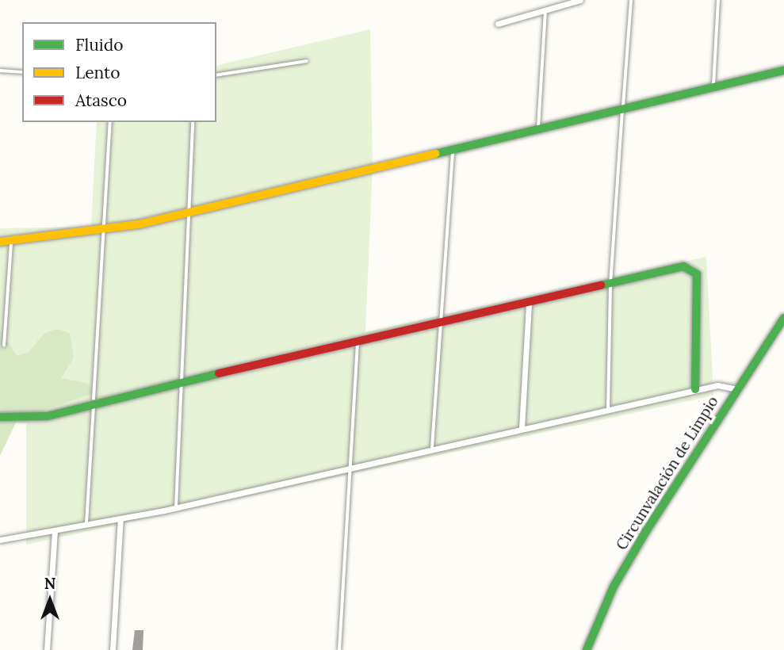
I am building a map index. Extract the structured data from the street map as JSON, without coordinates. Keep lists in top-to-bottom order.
{
  "streets": {
    "main road": ["Circunvalación de Limpio"]
  },
  "legend": ["Fluido", "Lento", "Atasco"],
  "north": "top"
}
